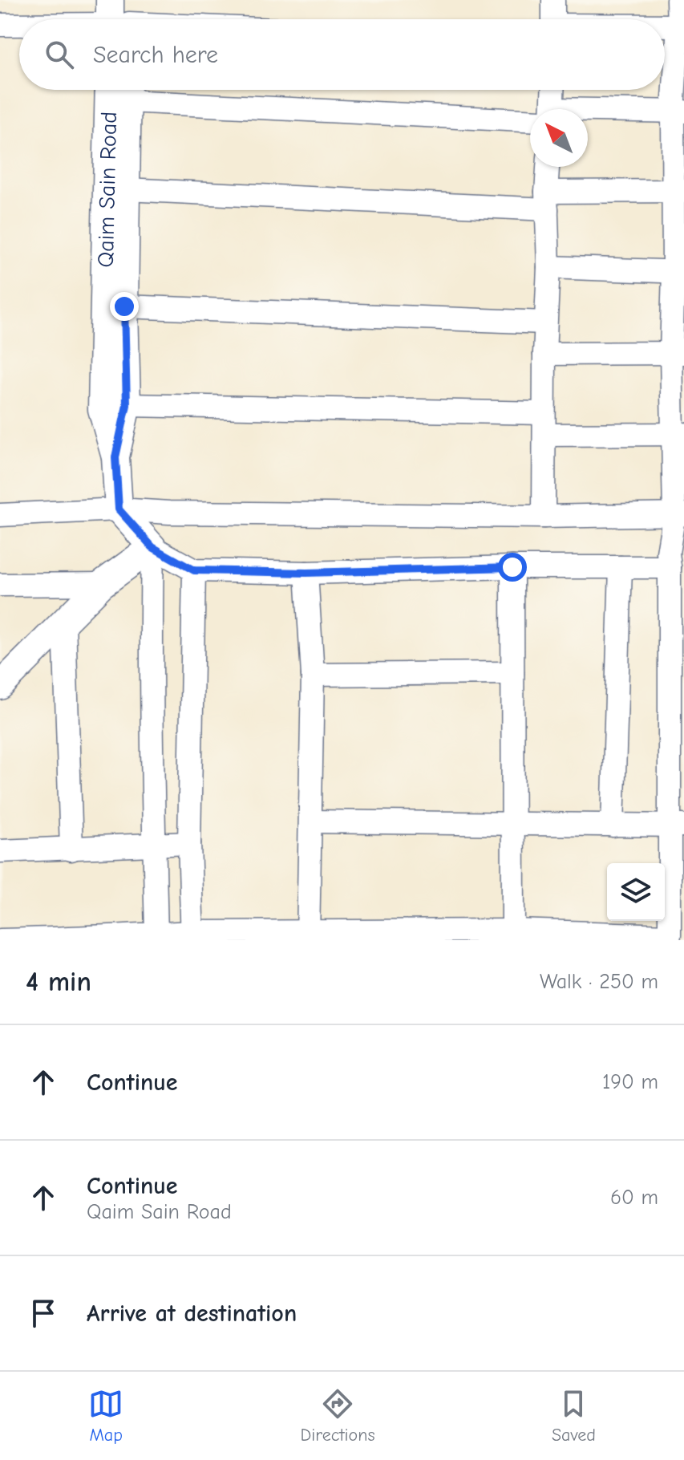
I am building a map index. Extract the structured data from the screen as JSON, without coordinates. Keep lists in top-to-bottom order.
{
  "streets": {
    "main road": ["Qaim Sain Road"]
  },
  "north": "top left",
  "page": {
    "search": "Search here",
    "heading": ["4 min", "Walk · 250 m"],
    "list": [
      ["Continue", "190 m"],
      ["Continue", "Qaim Sain Road", "60 m"],
      "Arrive at destination"
    ],
    "nav": ["Map", "Directions", "Saved"]
  }
}
